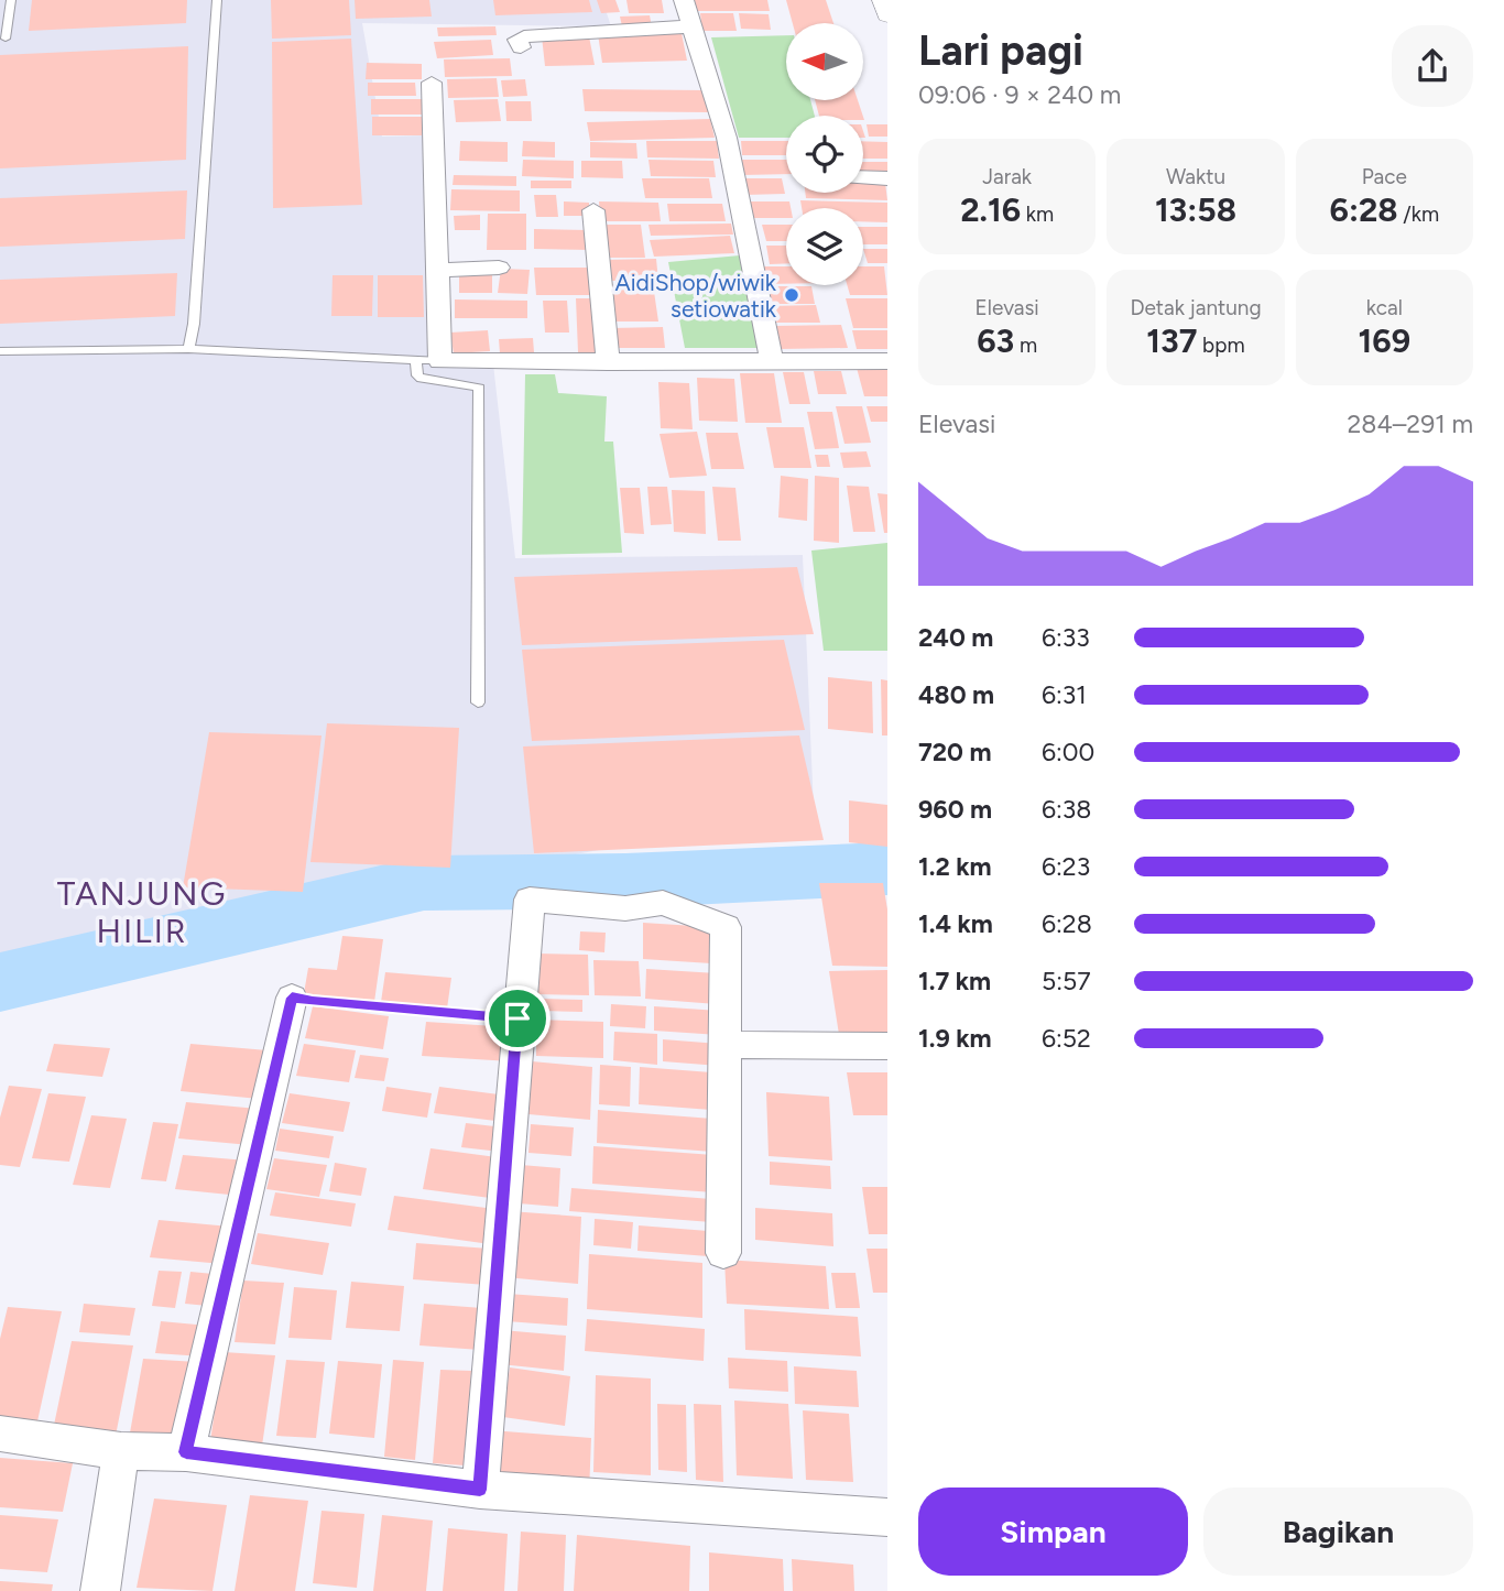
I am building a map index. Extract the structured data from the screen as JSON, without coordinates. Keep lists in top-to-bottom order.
{
  "districts": ["TANJUNG HILIR"],
  "places": ["AidiShop/wiwik setiowatik"],
  "north": "left",
  "page": {
    "heading": ["Lari pagi", "09:06 · 9 × 240 m"],
    "stats": [
      ["Jarak", "2.16 km"],
      ["Waktu", "13:58"],
      ["Pace", "6:28 /km"],
      ["Elevasi", "63 m"],
      ["Detak jantung", "137 bpm"],
      ["kcal", "169"]
    ],
    "chart": ["Elevasi", "284–291 m"],
    "list": [
      {
        "name": "240 m",
        "note": "6:33"
      },
      {
        "name": "480 m",
        "note": "6:31"
      },
      {
        "name": "720 m",
        "note": "6:00"
      },
      {
        "name": "960 m",
        "note": "6:38"
      },
      {
        "name": "1.2 km",
        "note": "6:23"
      },
      {
        "name": "1.4 km",
        "note": "6:28"
      },
      {
        "name": "1.7 km",
        "note": "5:57"
      },
      {
        "name": "1.9 km",
        "note": "6:52"
      }
    ],
    "buttons": ["Simpan", "Bagikan"]
  }
}
